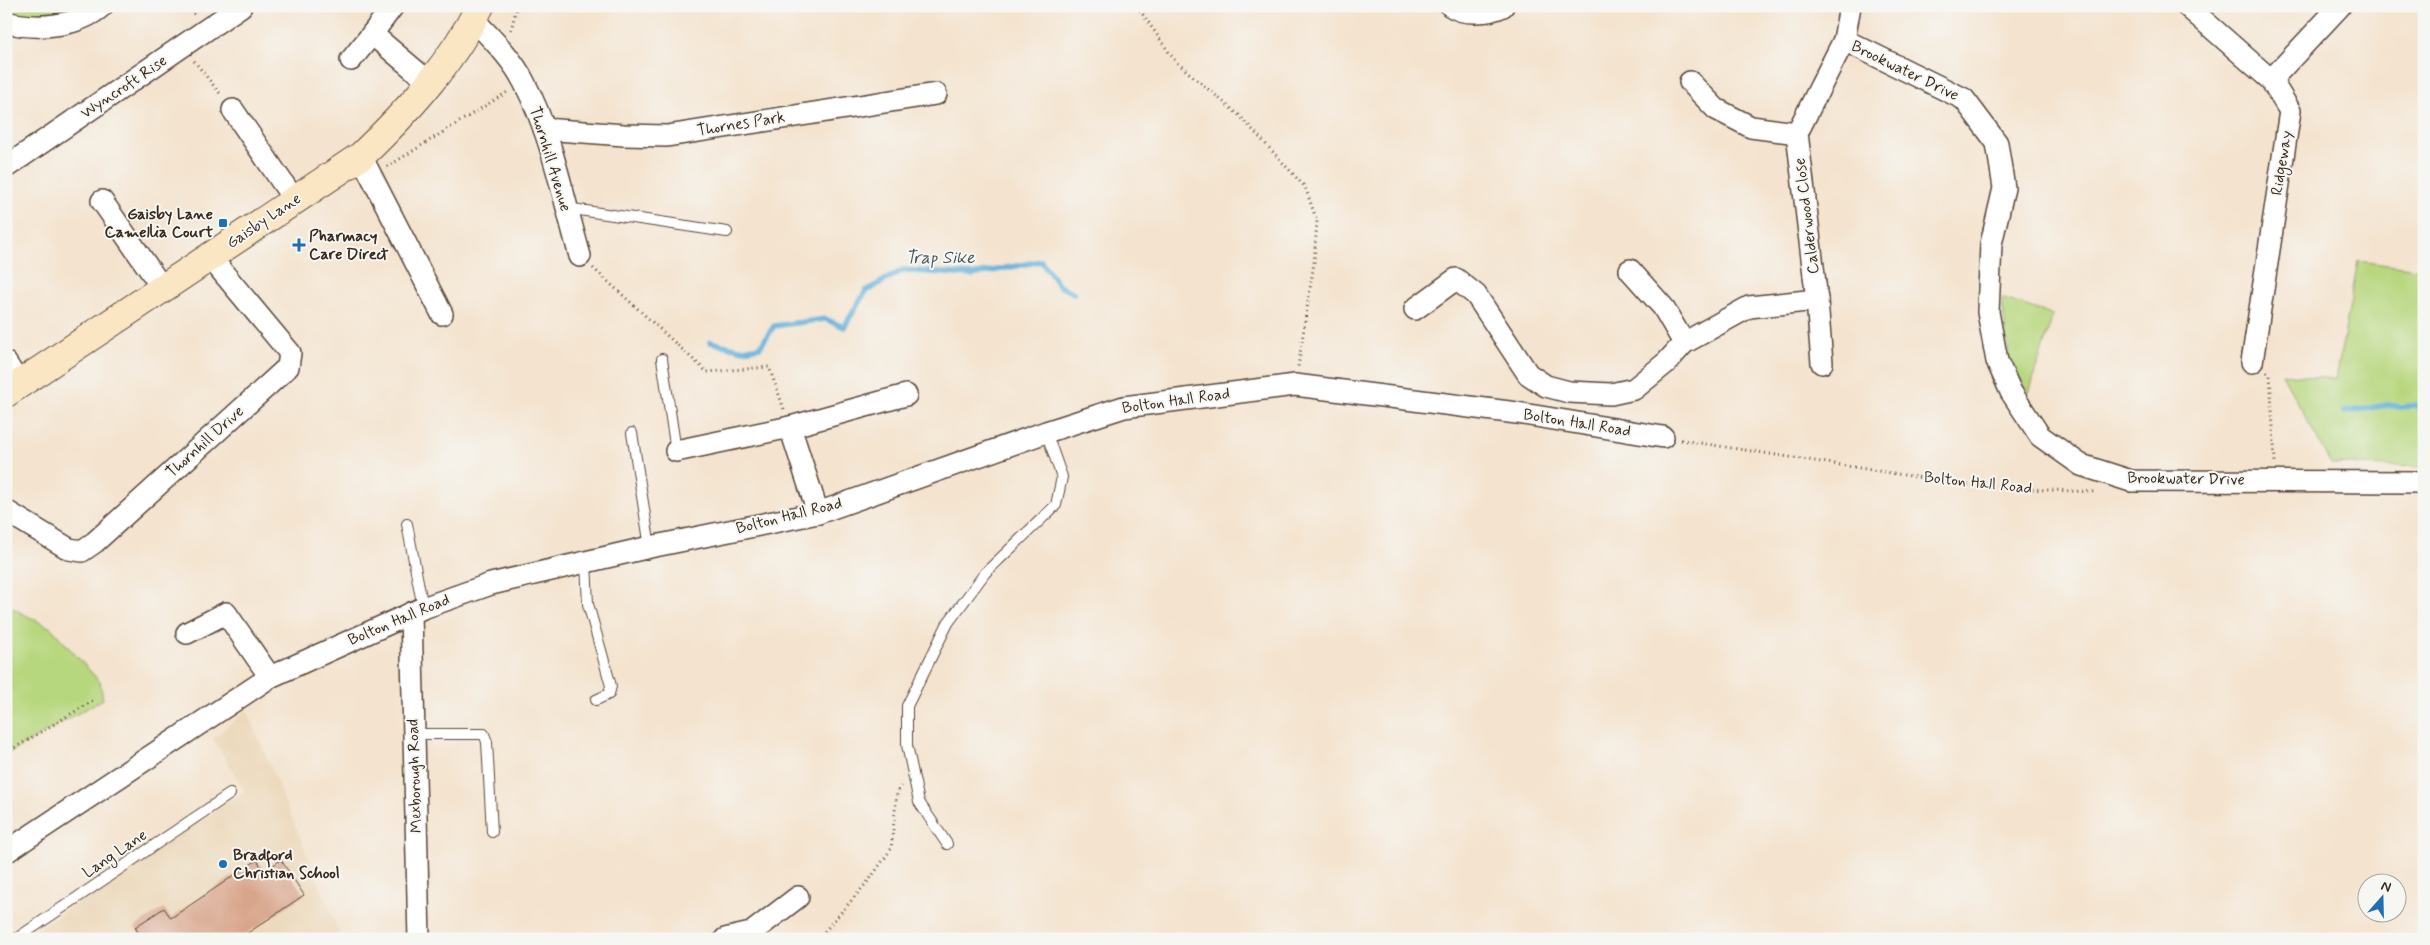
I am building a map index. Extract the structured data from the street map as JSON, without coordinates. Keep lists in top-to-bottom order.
{
  "streets": {
    "street": [
      "Brookwater Drive",
      "Wyncroft Rise",
      "Thornes Park",
      "Thornhill Avenue",
      "Ridgeway",
      "Calderwood Close",
      "Gaisby Lane",
      "Bolton Hall Road",
      "Thornhill Drive",
      "Mexborough Road"
    ],
    "lane": ["Lang Lane"]
  },
  "crossings": [
    ["Thornes Park", "Thornhill Avenue"],
    ["Thornhill Avenue", "Gaisby Lane"],
    ["Gaisby Lane", "Thornhill Drive"],
    ["Bolton Hall Road", "Mexborough Road"]
  ],
  "water": ["Trap Sike"],
  "places": {
    "transit": ["Gaisby Lane Camellia Court"],
    "health": ["Pharmacy Care Direct"],
    "other": ["Bradford Christian School"]
  },
  "north": "top"
}
